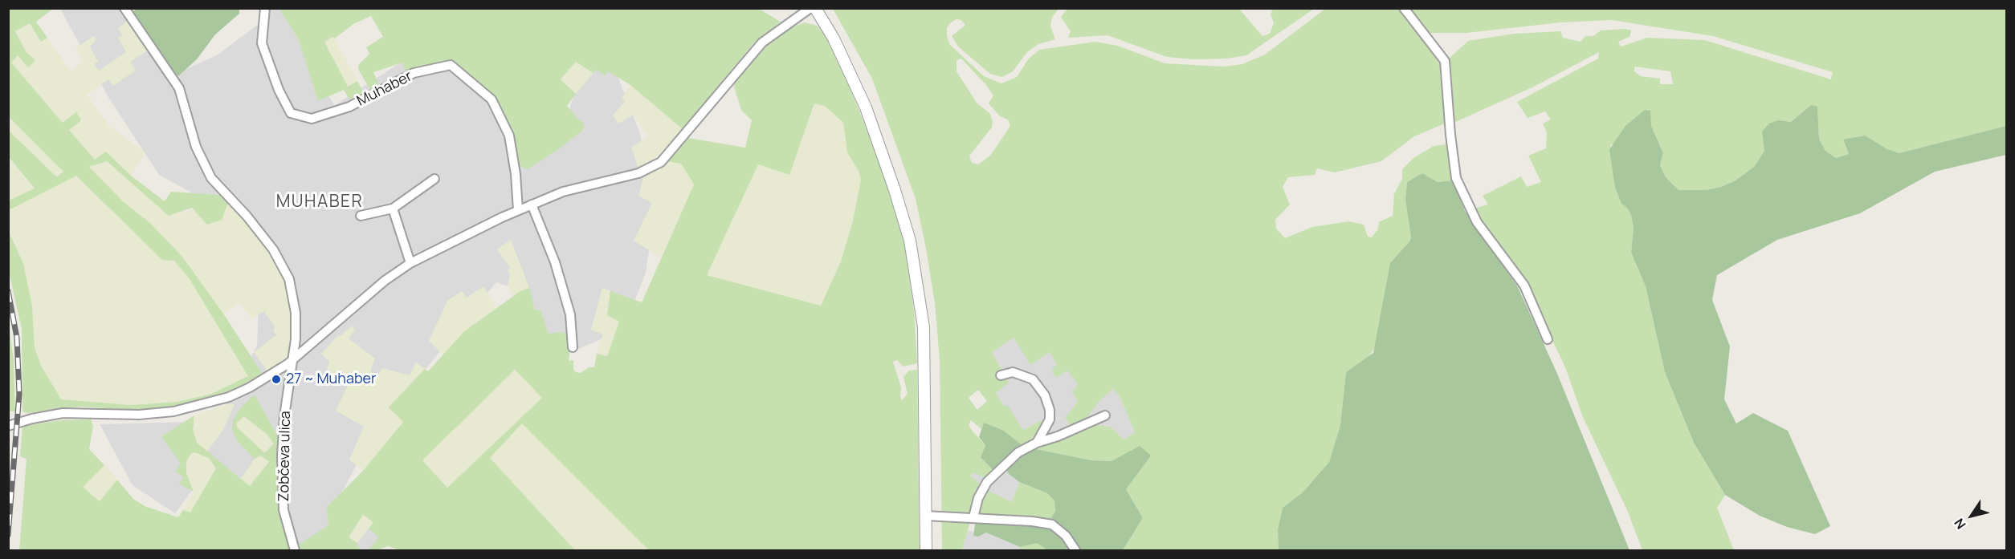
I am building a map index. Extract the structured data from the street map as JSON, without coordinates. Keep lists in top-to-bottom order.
{
  "streets": {
    "street": ["Muhaber", "Zobčeva ulica"]
  },
  "districts": ["MUHABER"],
  "places": ["27 ~ Muhaber"],
  "north": "bottom left"
}
